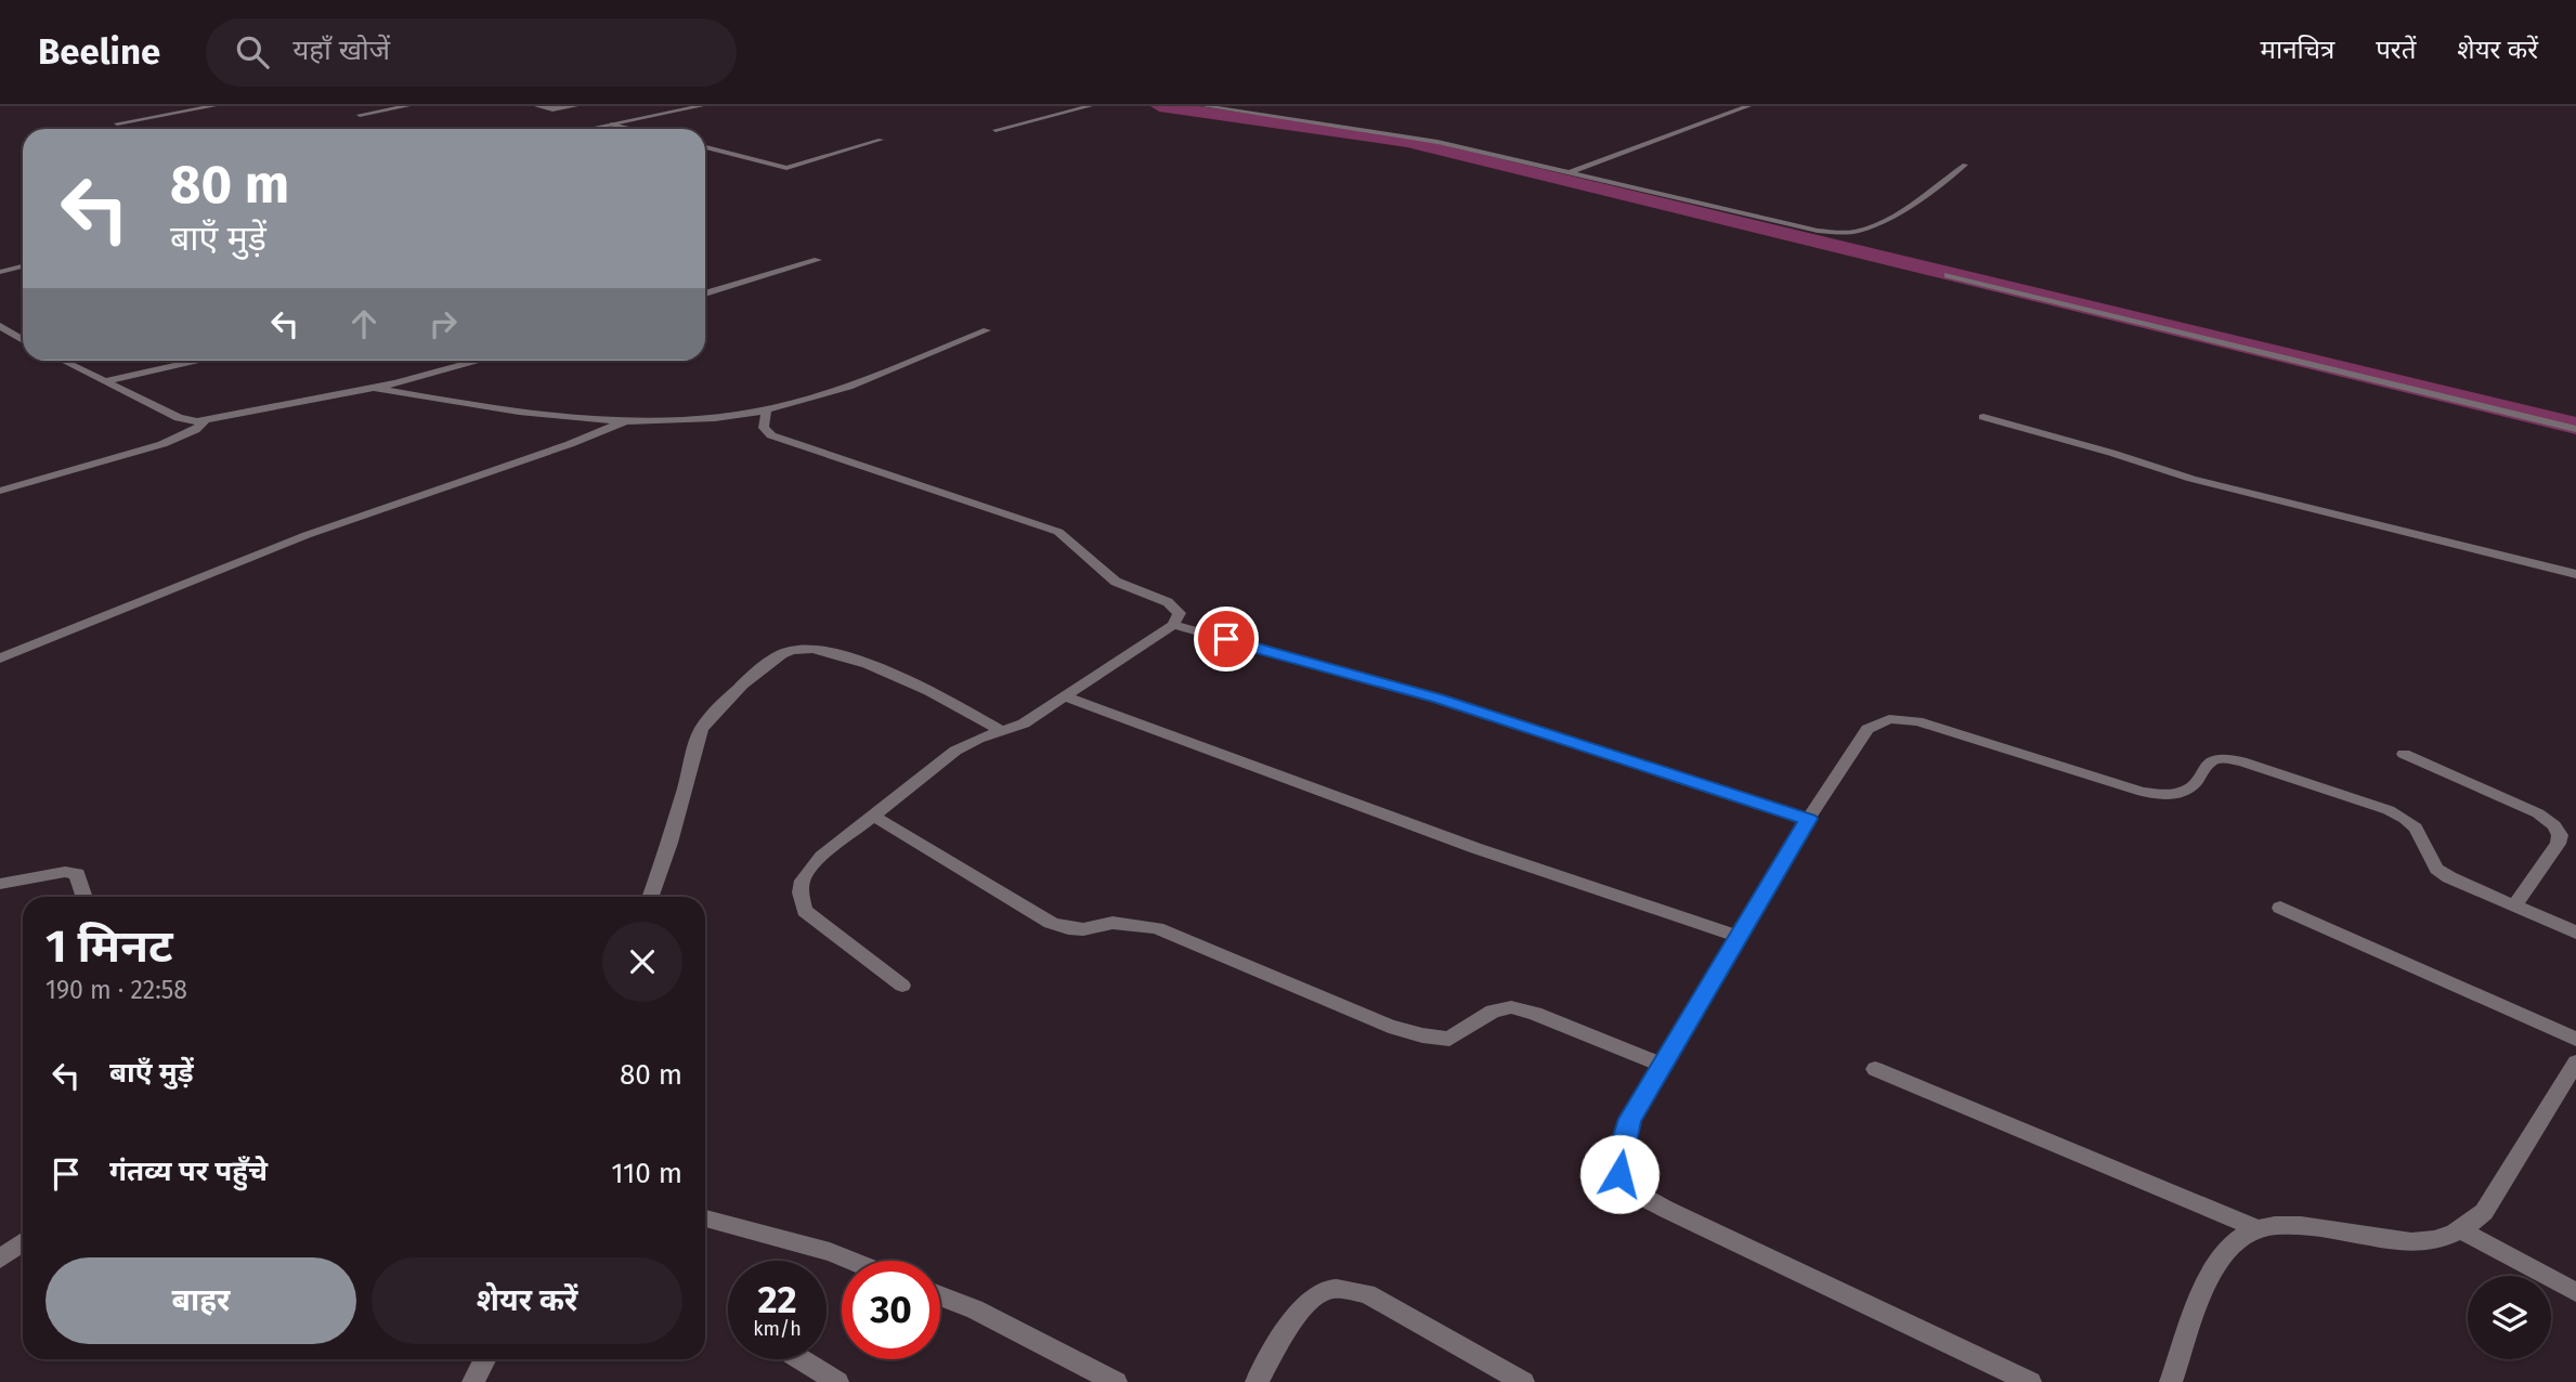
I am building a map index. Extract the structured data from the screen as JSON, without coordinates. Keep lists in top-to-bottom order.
{
  "page": {
    "header": "Beeline",
    "search": "यहाँ खोजें",
    "nav": ["मानचित्र", "परतें", "शेयर करें"],
    "turn": ["80 m", "बाएँ मुड़ें"],
    "heading": ["1 मिनट", "190 m · 22:58"],
    "list": [
      {
        "name": "बाएँ मुड़ें",
        "value": "80 m"
      },
      {
        "name": "गंतव्य पर पहुँचे",
        "value": "110 m"
      }
    ],
    "buttons": ["बाहर", "शेयर करें"],
    "speed": "22 km/h",
    "limit": "30"
  }
}
